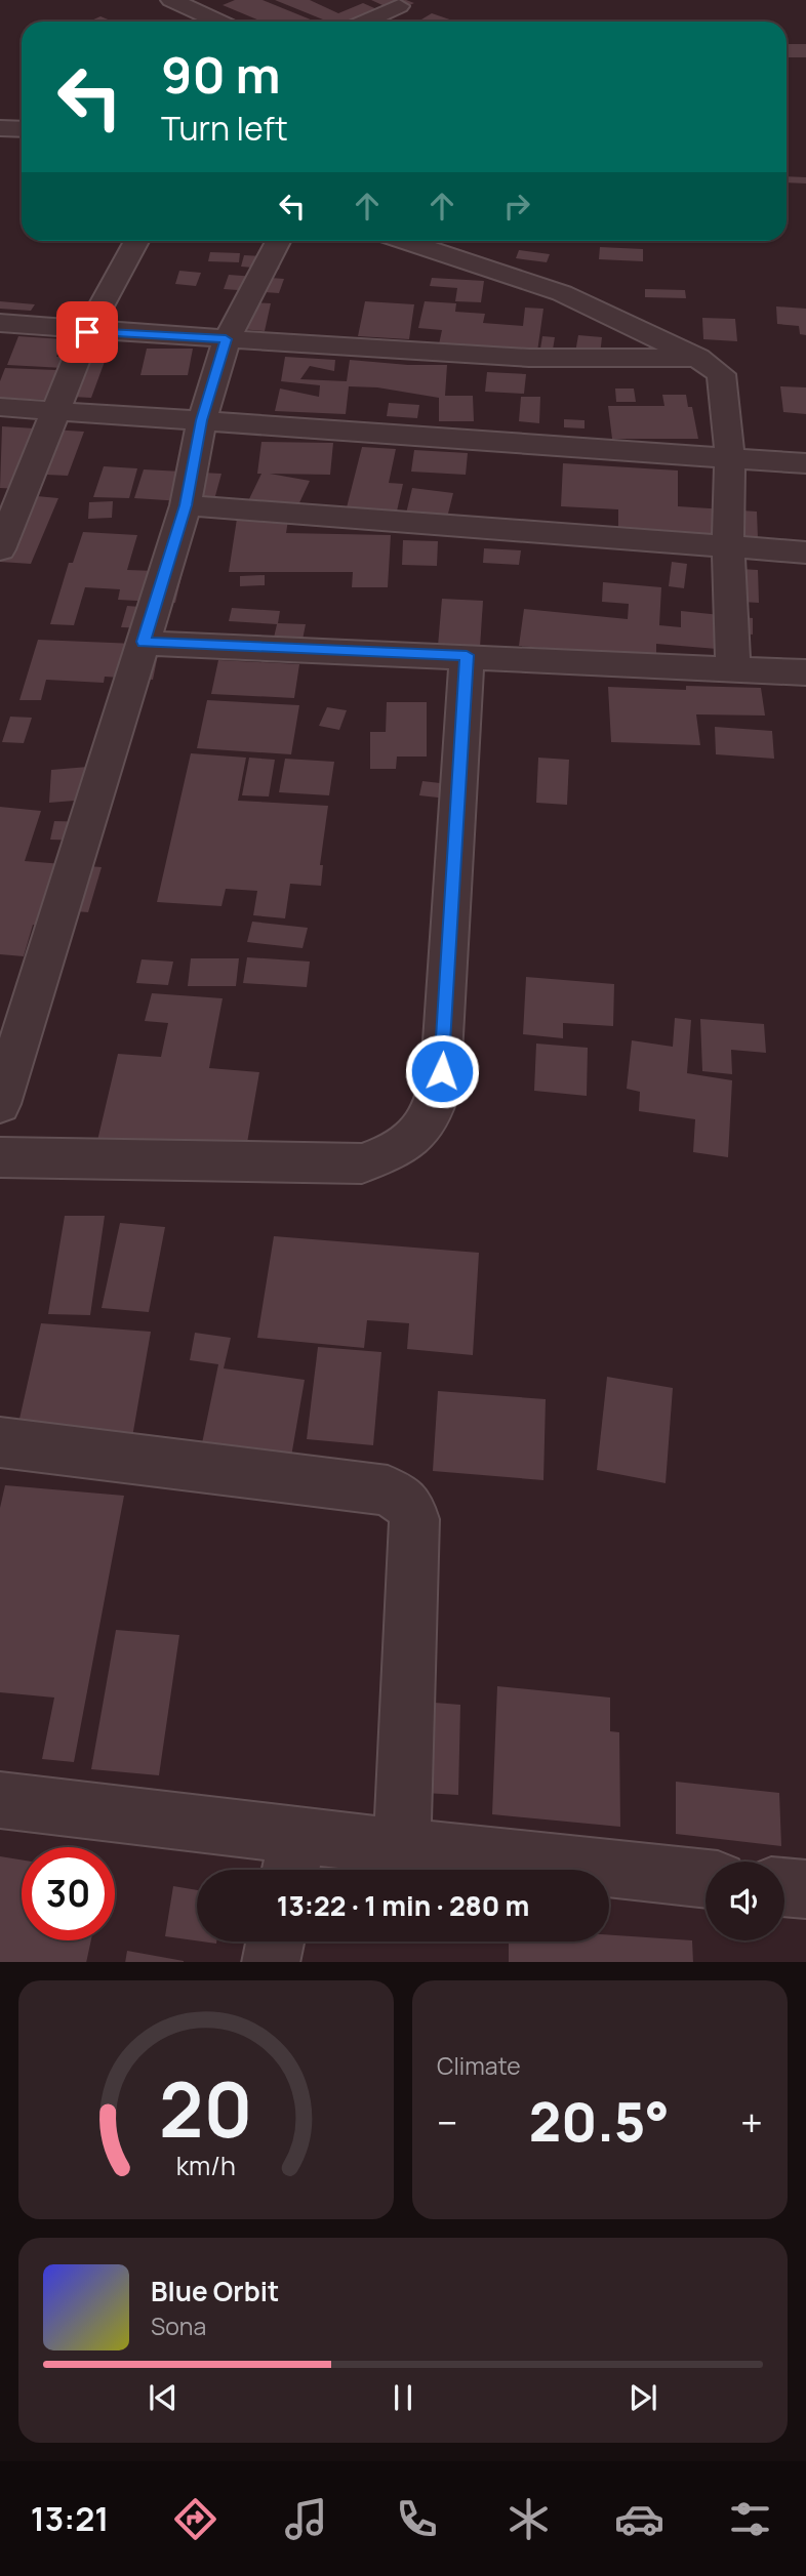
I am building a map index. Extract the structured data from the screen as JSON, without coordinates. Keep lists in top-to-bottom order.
{
  "page": {
    "turn": ["90 m", "Turn left"],
    "limit": "30",
    "trip": "13:22 · 1 min · 280 m",
    "tile": "Climate",
    "heat": ["−", "20.5°", "+"],
    "song": ["Blue Orbit", "Sona"],
    "tabs": "13:21",
    "gauge": ["20", "km/h"]
  }
}
